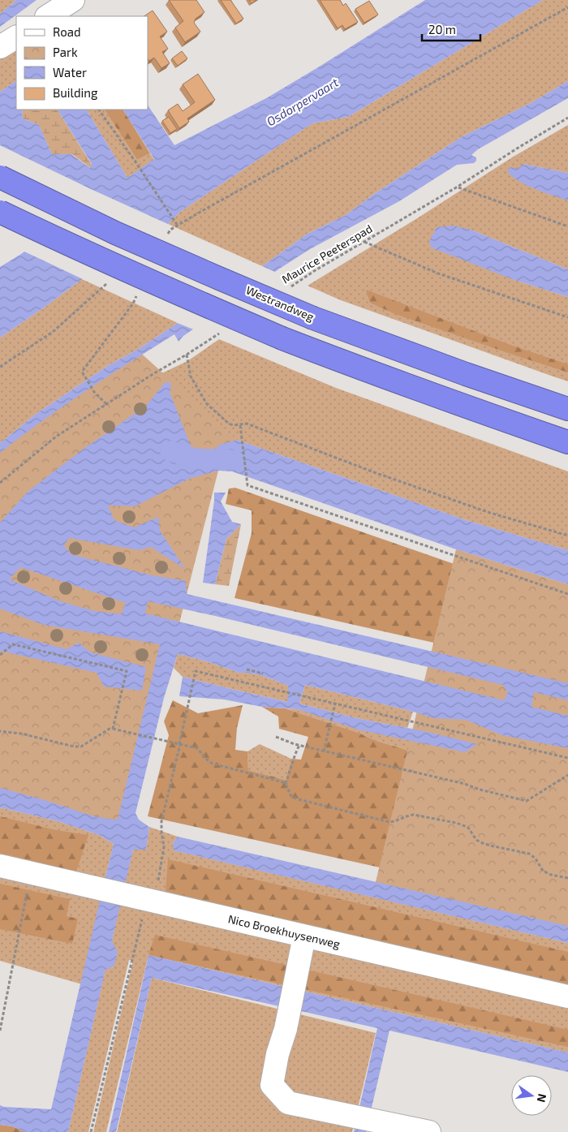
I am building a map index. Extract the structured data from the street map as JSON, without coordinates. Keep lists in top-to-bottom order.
{
  "streets": {
    "highway": ["Westrandweg"],
    "street": ["Nico Broekhuysenweg"],
    "path": ["Maurice Peeterspad"]
  },
  "water": ["Osdorpervaart"],
  "legend": [
    "Road",
    "Park",
    "Water",
    "Building"
  ],
  "scale_bar": "20 m",
  "north": "right"
}
